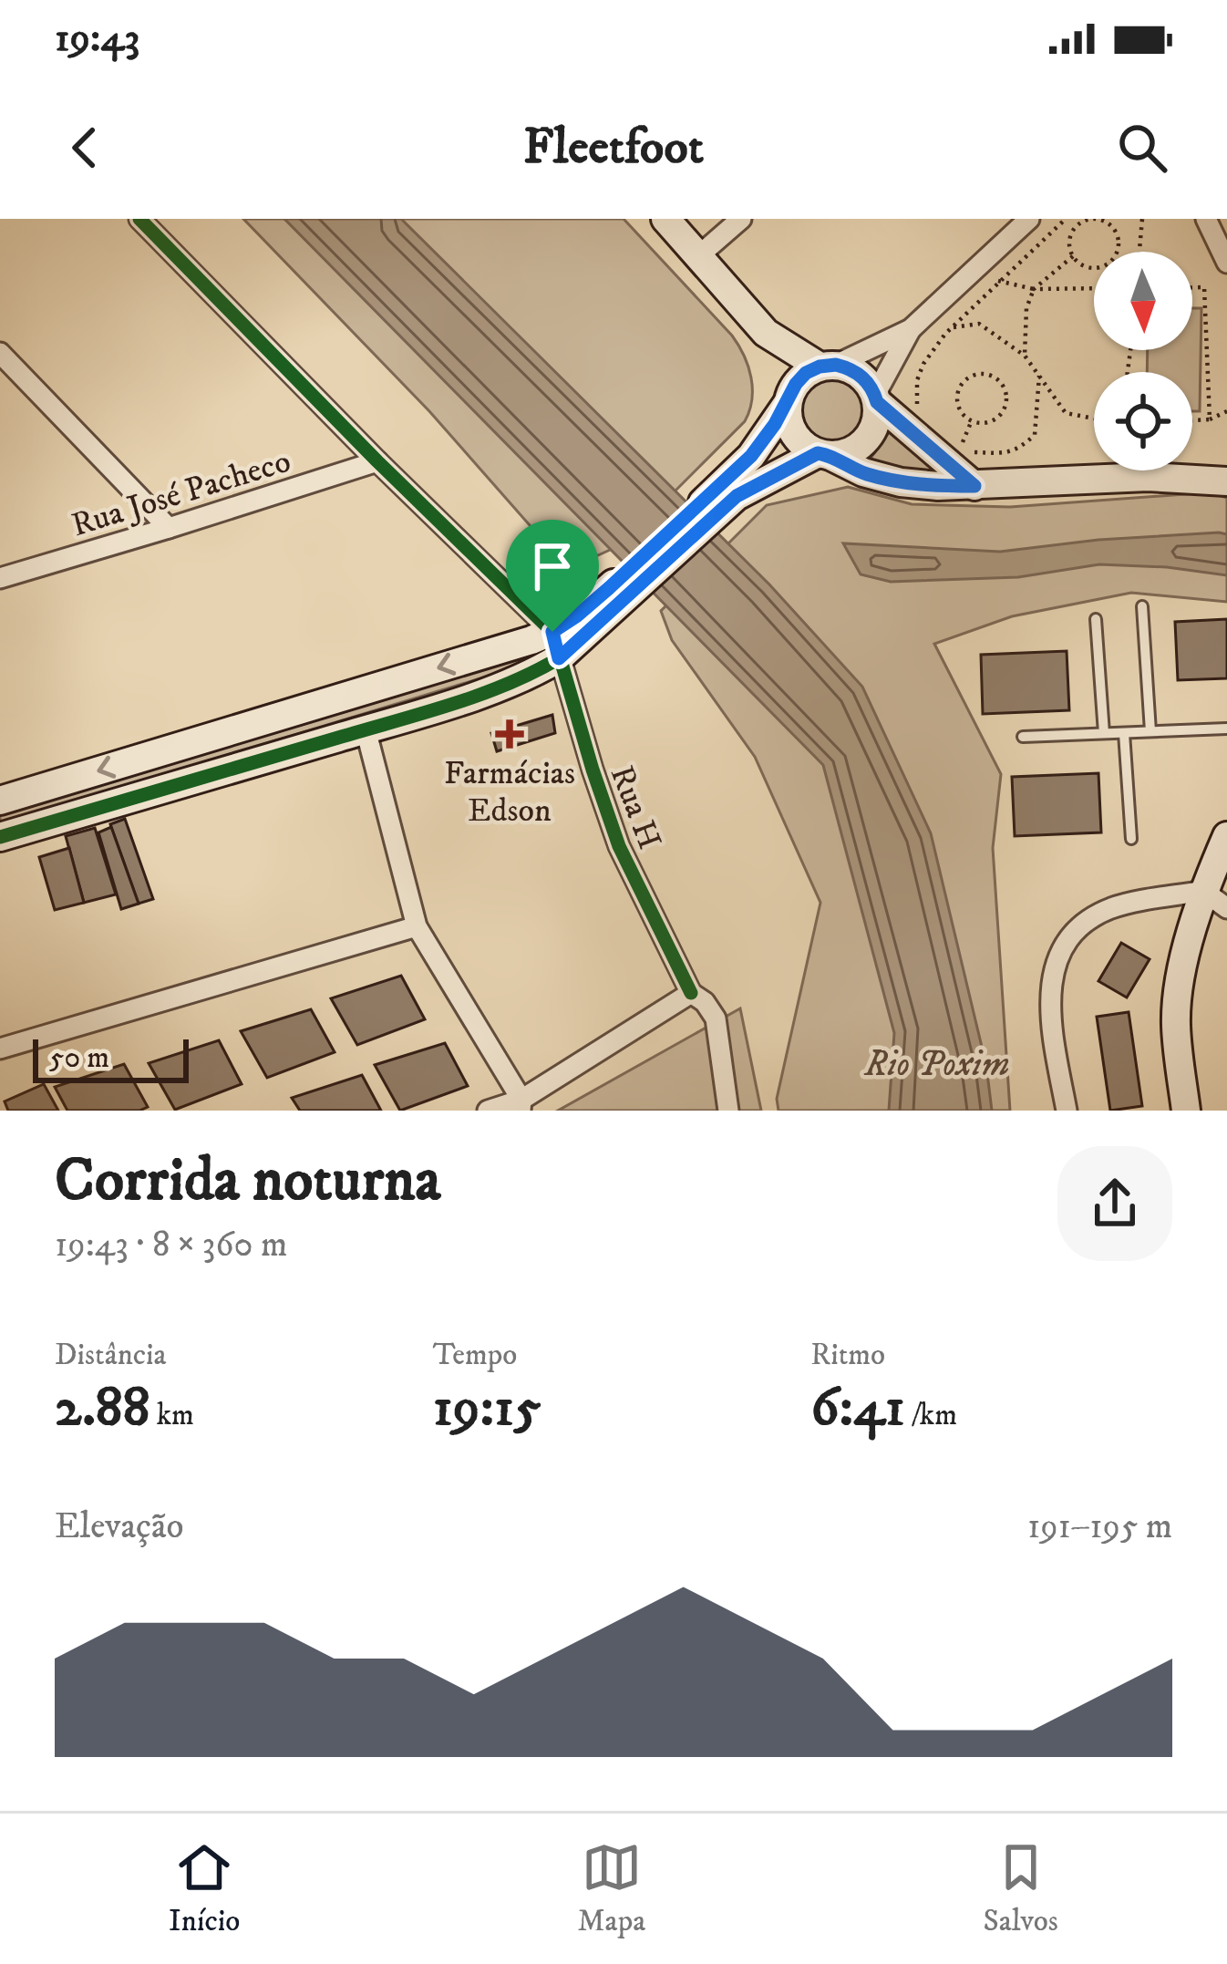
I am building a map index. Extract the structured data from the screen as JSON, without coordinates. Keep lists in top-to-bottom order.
{
  "streets": {
    "street": ["Rua José Pacheco", "Rua H"]
  },
  "water": ["Rio Poxim"],
  "places": {
    "health": ["Farmácias Edson"]
  },
  "scale_bar": "50 m",
  "north": "bottom",
  "page": {
    "status": "19:43",
    "header": "Fleetfoot",
    "scale": "50 m",
    "heading": ["Corrida noturna", "19:43 · 8 × 360 m"],
    "stats": [
      ["Distância", "2.88 km"],
      ["Tempo", "19:15"],
      ["Ritmo", "6:41 /km"]
    ],
    "chart": ["Elevação", "191–195 m"],
    "tabs": ["Início", "Mapa", "Salvos"]
  }
}
